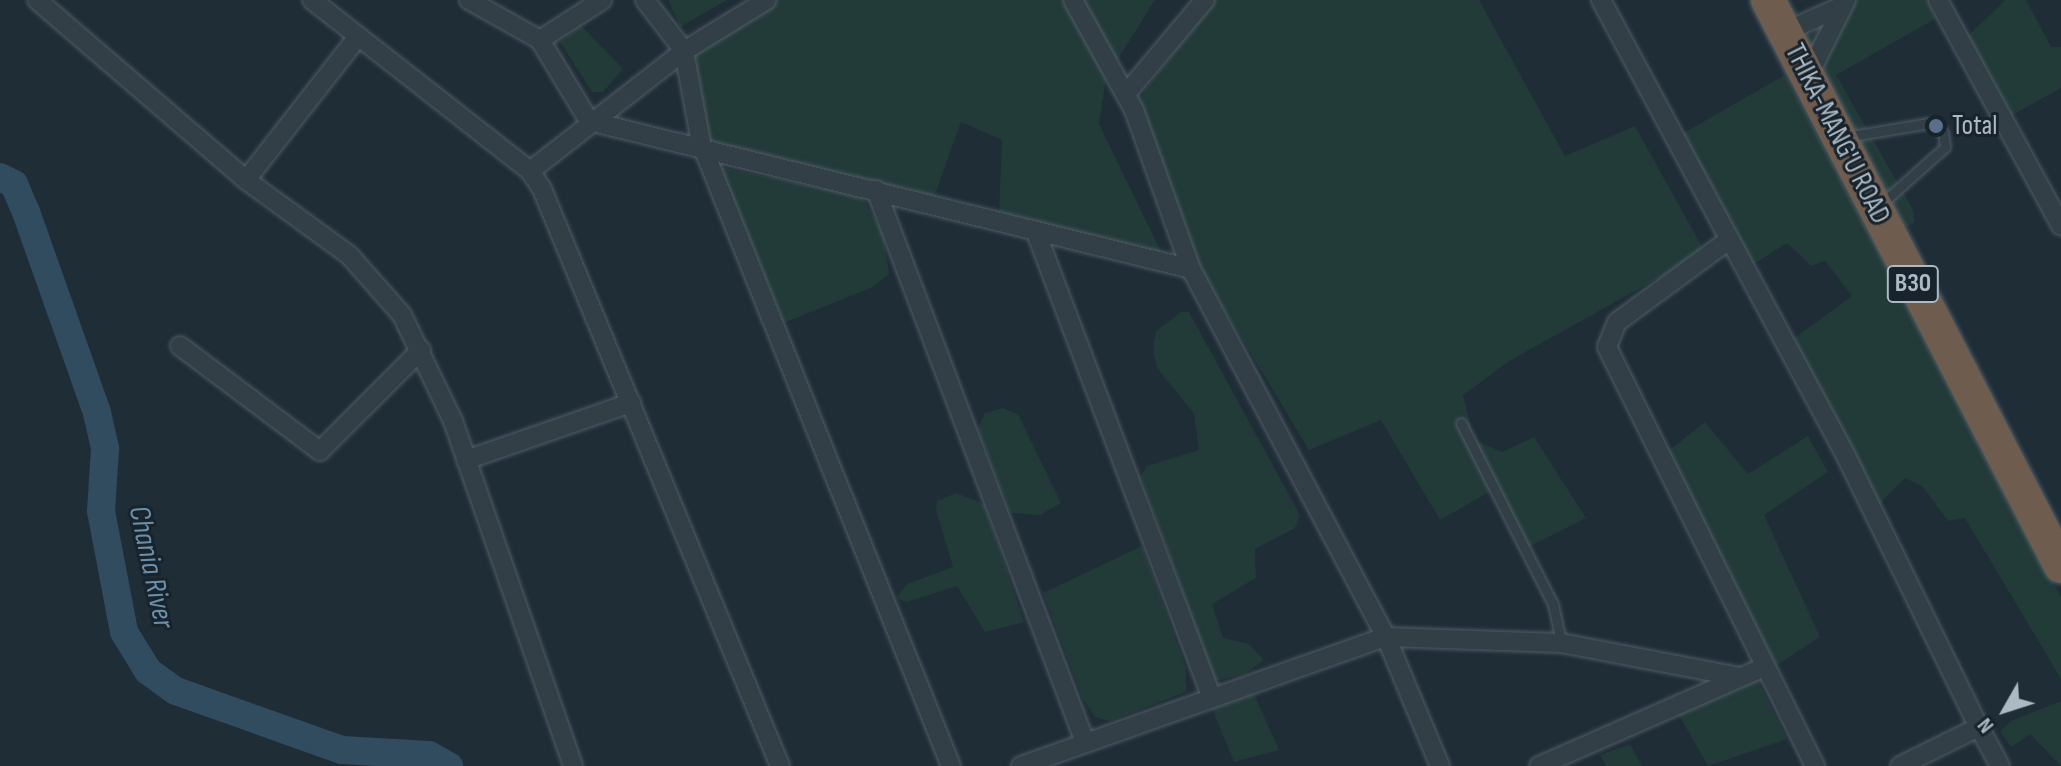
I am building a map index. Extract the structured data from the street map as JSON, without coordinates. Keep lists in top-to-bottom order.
{
  "streets": {
    "highway": ["THIKA-MANG'U ROAD", "B30"]
  },
  "water": ["Chania River"],
  "places": ["Total"],
  "north": "bottom left"
}
